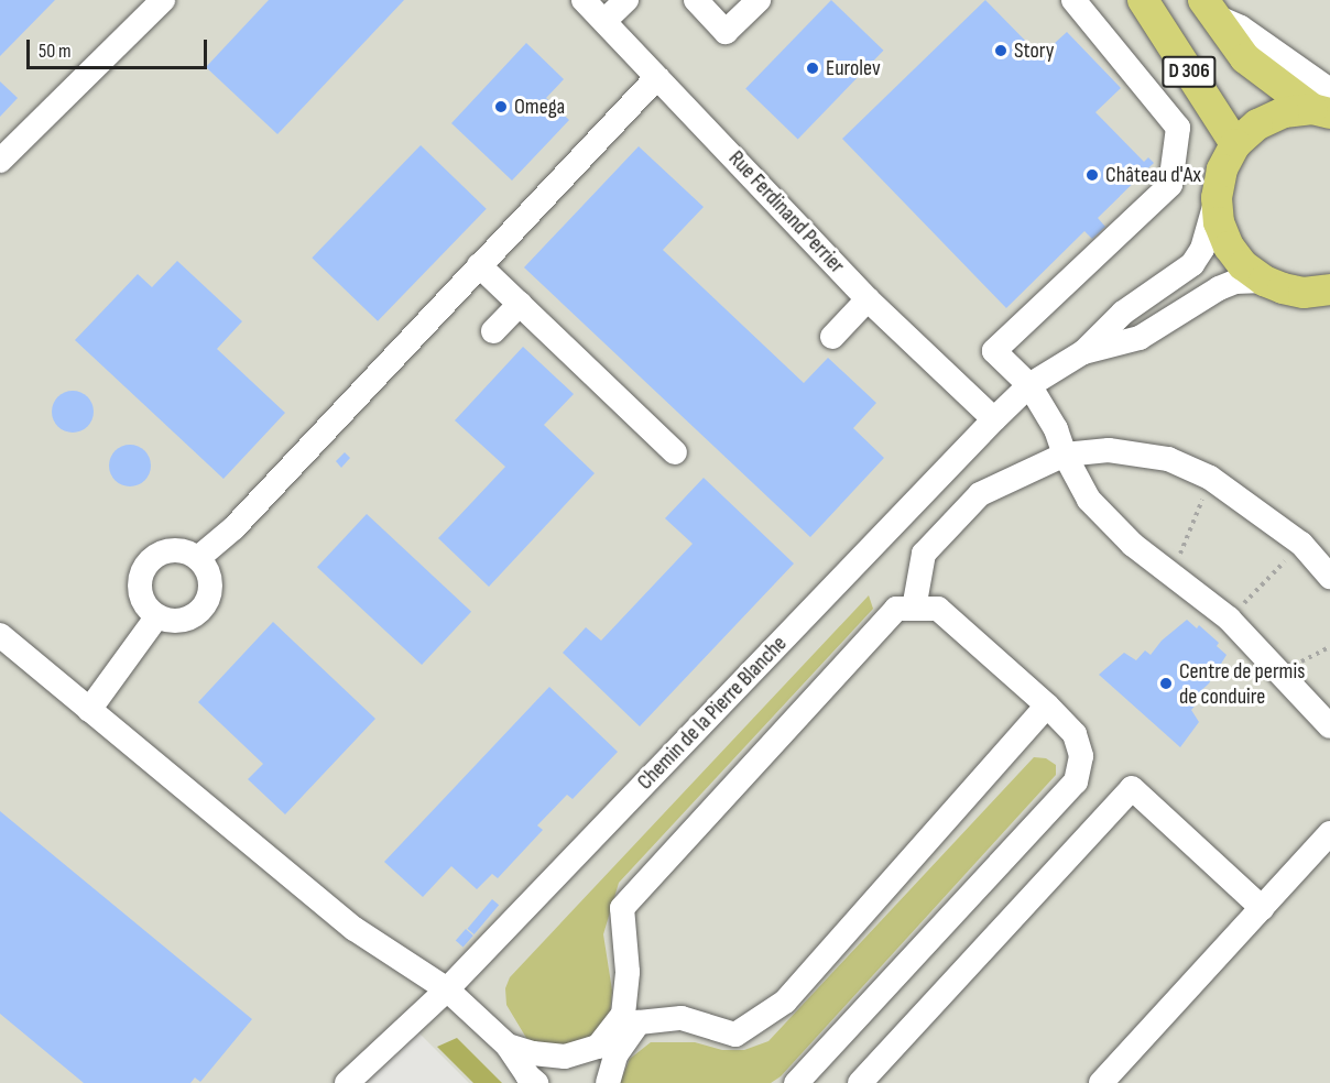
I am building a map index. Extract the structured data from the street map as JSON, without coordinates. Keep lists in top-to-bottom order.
{
  "streets": {
    "main road": ["D 306"],
    "street": ["Rue Ferdinand Perrier", "Chemin de la Pierre Blanche"]
  },
  "crossings": [
    ["Rue Ferdinand Perrier", "Chemin de la Pierre Blanche"]
  ],
  "places": [
    "Story",
    "Eurolev",
    "Omega",
    "Château d'Ax",
    "Centre de permis de conduire"
  ],
  "scale_bar": "50 m"
}
